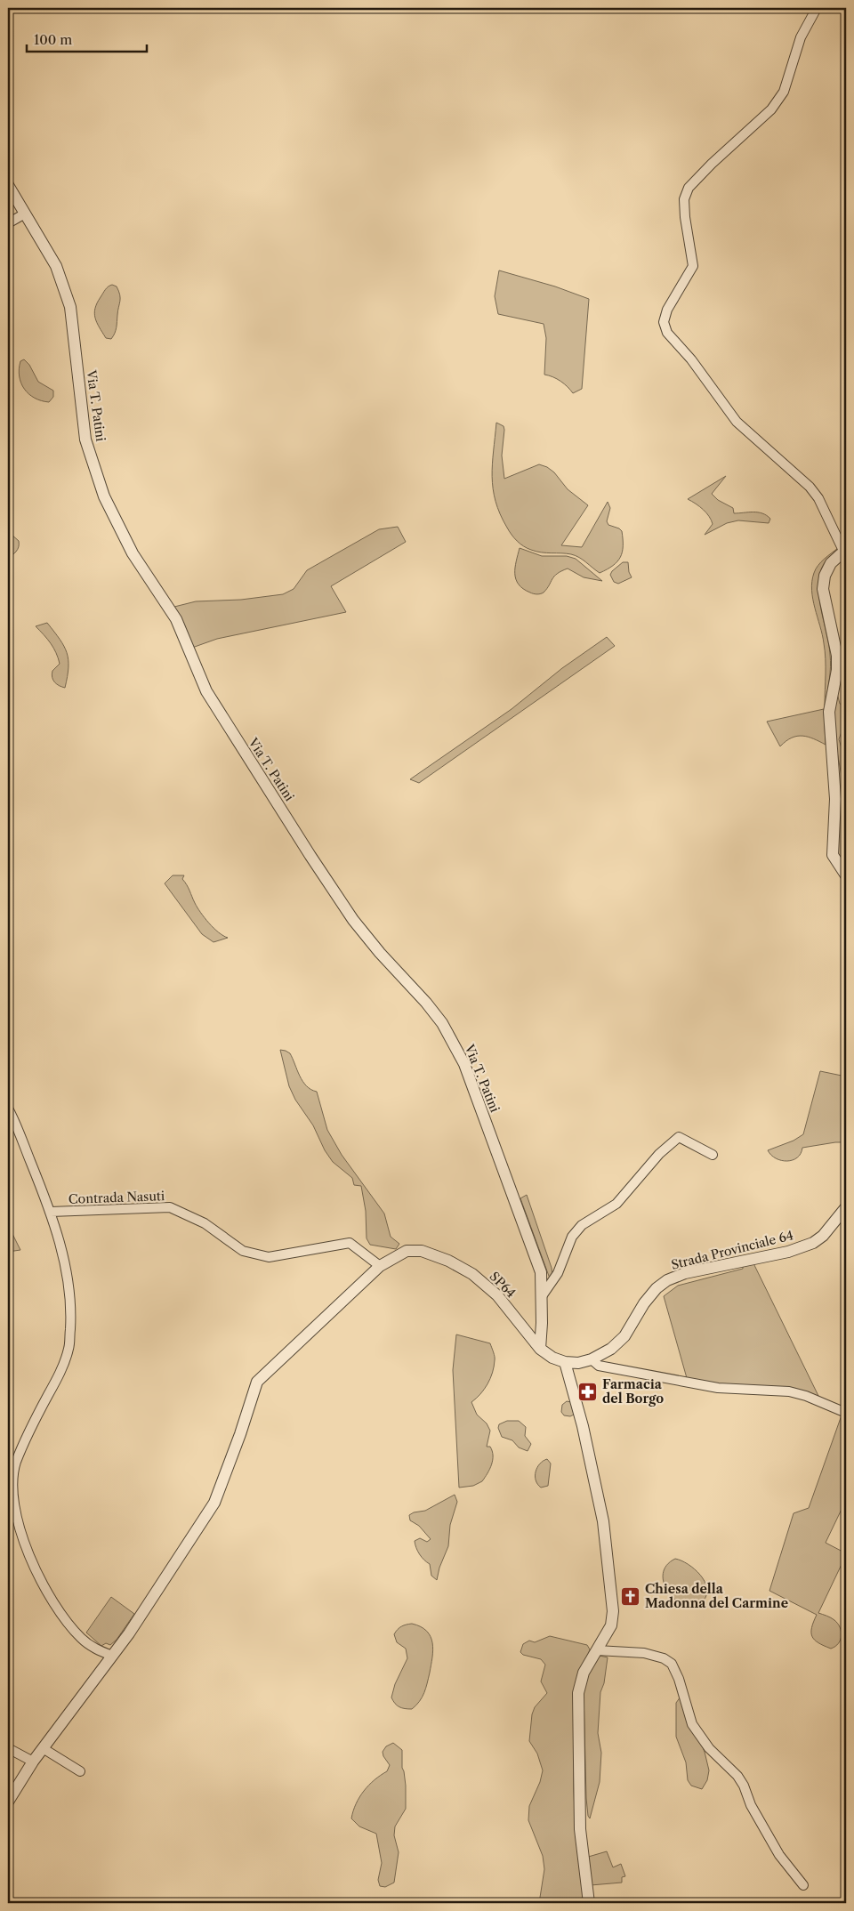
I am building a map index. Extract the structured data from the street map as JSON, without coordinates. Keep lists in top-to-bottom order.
{
  "streets": {
    "street": [
      "Via T. Patini",
      "Contrada Nasuti",
      "Strada Provinciale 64",
      "SP64"
    ]
  },
  "crossings": [
    ["Via T. Patini", "SP64"],
    ["Contrada Nasuti", "SP64"],
    ["Strada Provinciale 64", "SP64"]
  ],
  "places": {
    "pharmacy": ["Farmacia del Borgo"],
    "church": ["Chiesa della Madonna del Carmine"]
  },
  "scale_bar": "100 m"
}
